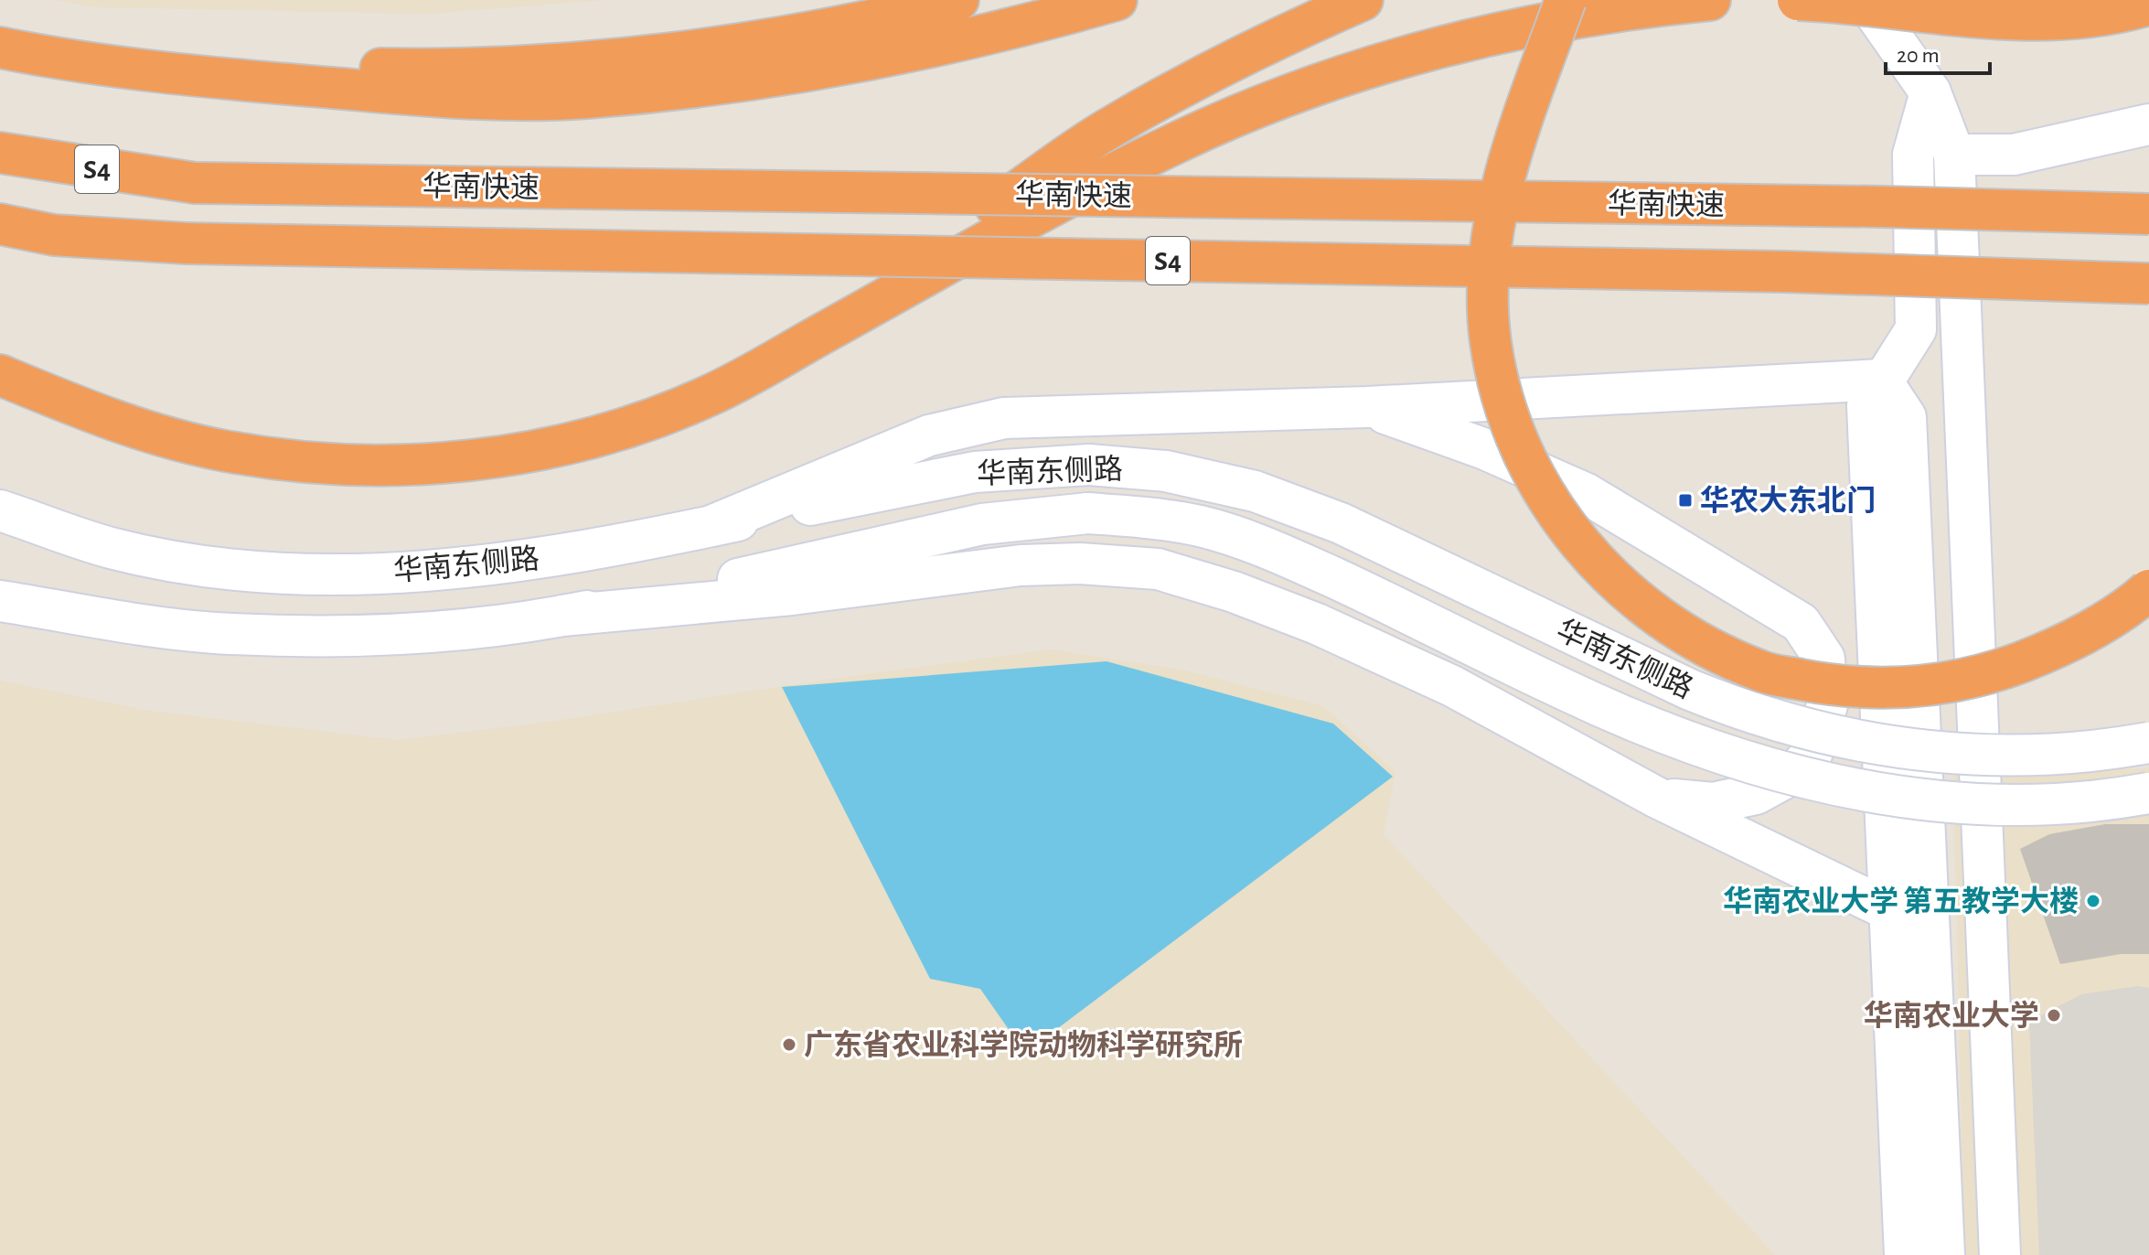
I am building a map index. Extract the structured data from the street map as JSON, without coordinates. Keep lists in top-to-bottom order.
{
  "streets": {
    "highway": ["S4", "华南快速"],
    "street": ["华南东侧路"]
  },
  "places": {
    "transit": ["华农大东北门"],
    "other": ["华南农业大学 第五教学大楼", "华南农业大学", "广东省农业科学院动物科学研究所"]
  },
  "scale_bar": "20 m"
}
